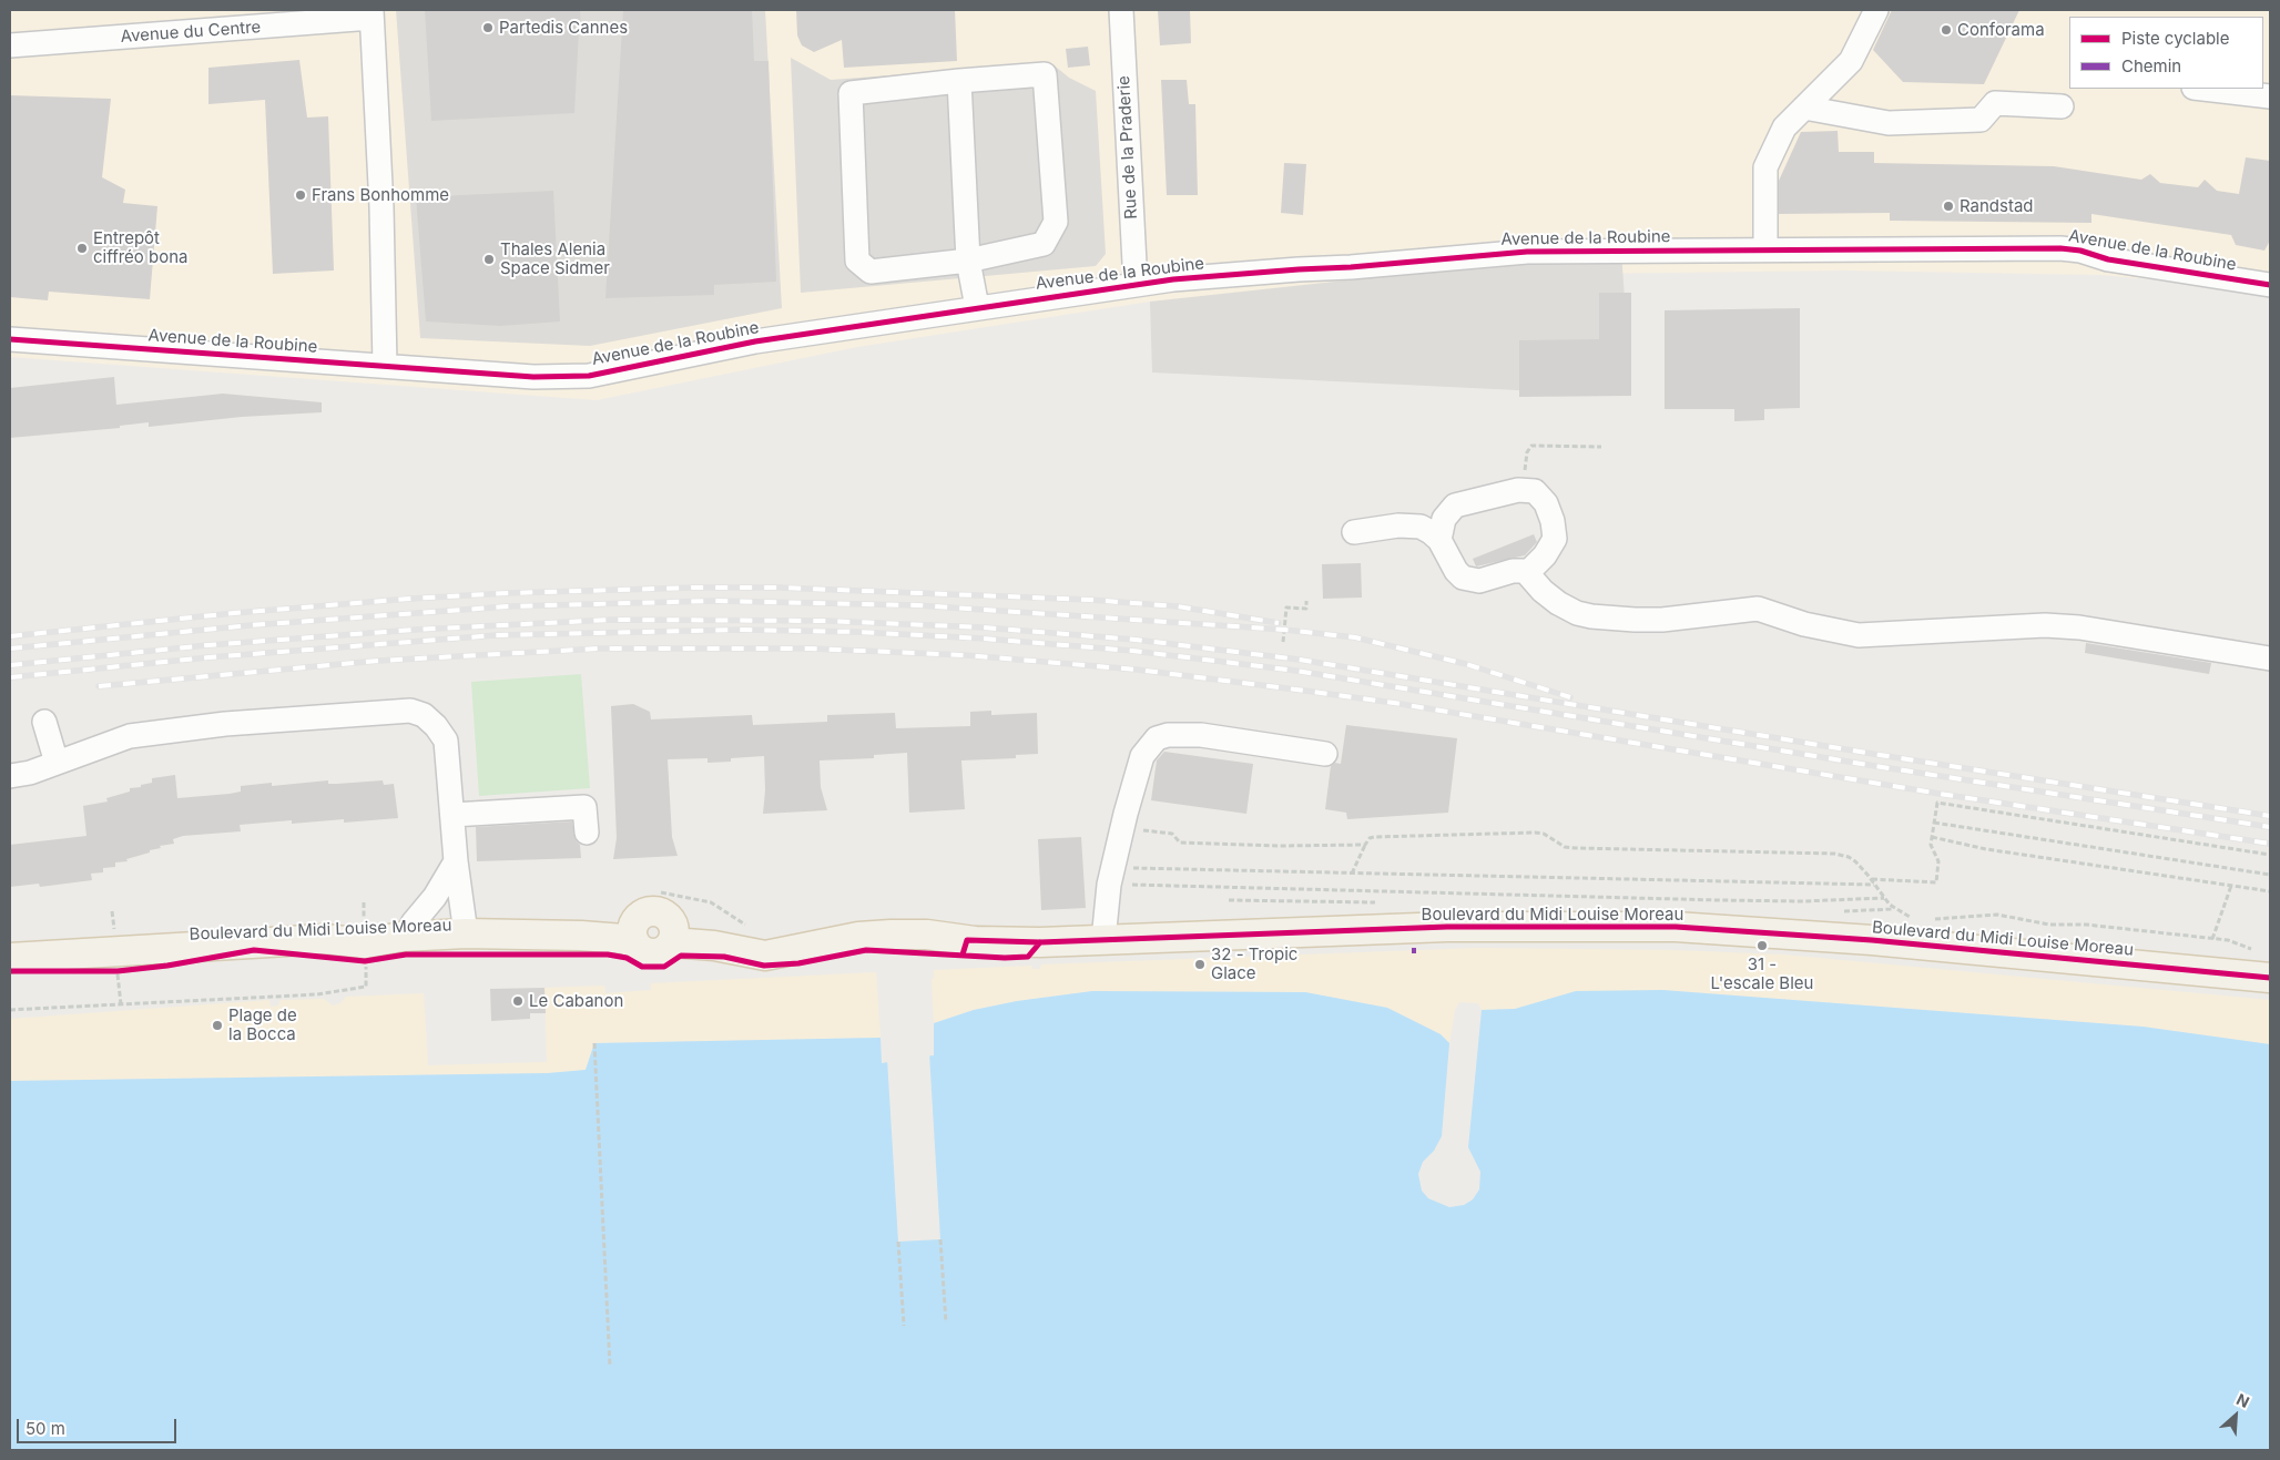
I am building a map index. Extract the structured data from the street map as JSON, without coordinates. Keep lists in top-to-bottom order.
{
  "streets": {
    "main road": ["Boulevard du Midi Louise Moreau"],
    "street": ["Avenue du Centre", "Rue de la Praderie", "Avenue de la Roubine"]
  },
  "crossings": [
    ["Rue de la Praderie", "Avenue de la Roubine"]
  ],
  "places": [
    "Partedis Cannes",
    "Conforama",
    "Frans Bonhomme",
    "Randstad",
    "Entrepôt ciffréo bona",
    "Thales Alenia Space Sidmer",
    "31 - L'escale Bleu",
    "32 - Tropic Glace",
    "Le Cabanon",
    "Plage de la Bocca"
  ],
  "legend": ["Piste cyclable", "Chemin"],
  "scale_bar": "50 m",
  "north": "top right"
}
